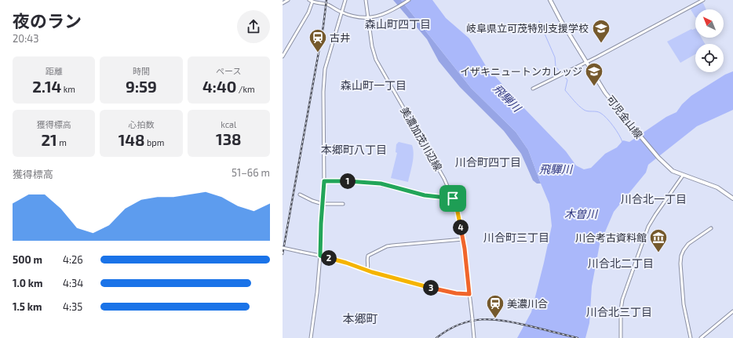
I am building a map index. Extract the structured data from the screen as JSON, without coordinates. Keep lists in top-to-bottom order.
{
  "streets": {
    "main road": ["可児金山線"],
    "street": ["美濃加茂川辺線"]
  },
  "districts": [
    "森山町四丁目",
    "森山町一丁目",
    "本郷町八丁目",
    "川合町四丁目",
    "川合北一丁目",
    "川合町三丁目",
    "川合北二丁目",
    "川合北三丁目",
    "本郷町"
  ],
  "water": ["飛騨川", "飛驒川", "木曽川"],
  "places": {
    "school or university": ["岐阜県立可茂特別支援学校", "イザキニュートンカレッジ"],
    "station": ["古井", "美濃川合"],
    "museum": ["川合考古資料館"]
  },
  "north": "top left",
  "page": {
    "heading": ["夜のラン", "20:43"],
    "stats": [
      ["距離", "2.14 km"],
      ["時間", "9:59"],
      ["ペース", "4:40 /km"],
      ["獲得標高", "21 m"],
      ["心拍数", "148 bpm"],
      ["kcal", "138"]
    ],
    "chart": ["獲得標高", "51–66 m"],
    "pins": [
      "1",
      "4",
      "2",
      "3"
    ],
    "list": [
      {
        "name": "500 m",
        "note": "4:26"
      },
      {
        "name": "1.0 km",
        "note": "4:34"
      },
      {
        "name": "1.5 km",
        "note": "4:35"
      }
    ]
  }
}
